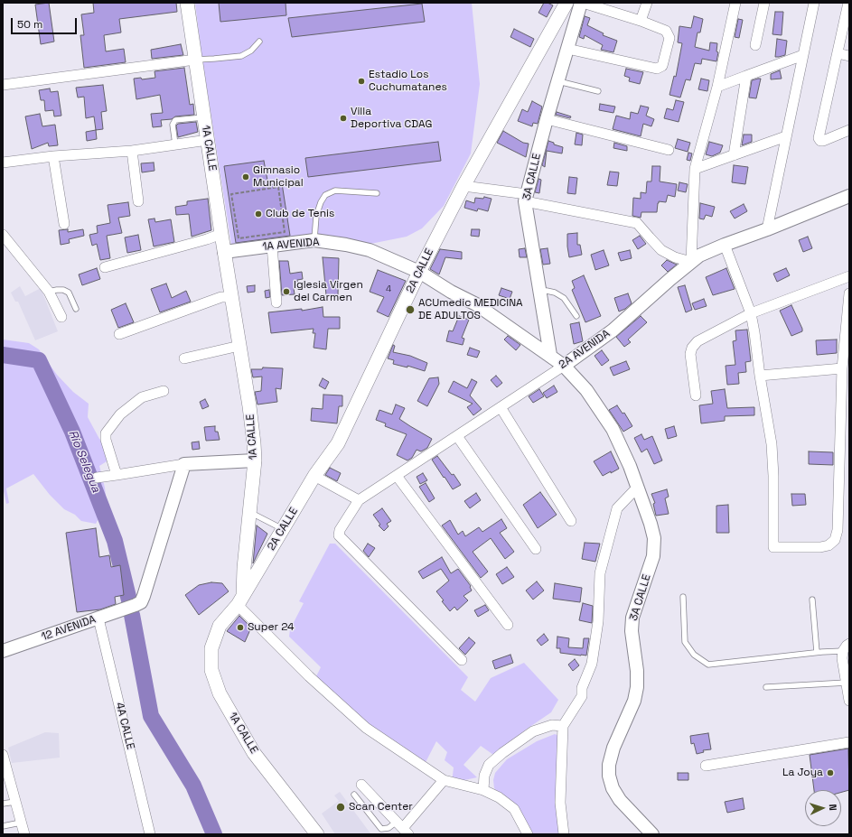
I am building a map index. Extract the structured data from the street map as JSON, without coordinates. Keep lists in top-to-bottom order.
{
  "streets": {
    "main road": ["1A CALLE", "2A CALLE"],
    "street": [
      "3A CALLE",
      "1A AVENIDA",
      "2A AVENIDA",
      "12 AVENIDA",
      "4A CALLE"
    ]
  },
  "crossings": [
    ["1A CALLE", "1A AVENIDA"],
    ["1A CALLE", "2A CALLE"],
    ["3A CALLE", "1A AVENIDA"],
    ["3A CALLE", "2A AVENIDA"],
    ["1A AVENIDA", "2A CALLE"],
    ["1A AVENIDA", "2A AVENIDA"],
    ["12 AVENIDA", "4A CALLE"]
  ],
  "water": ["Río Selegua"],
  "places": [
    "Estadio Los Cuchumatanes",
    "Villa Deportiva CDAG",
    "Gimnasio Municipal",
    "Club de Tenis",
    "Iglesia Virgen del Carmen",
    "ACUmedic MEDICINA DE ADULTOS",
    "Super 24",
    "La Joya",
    "Scan Center"
  ],
  "house_numbers": ["4"],
  "scale_bar": "50 m",
  "north": "right"
}
